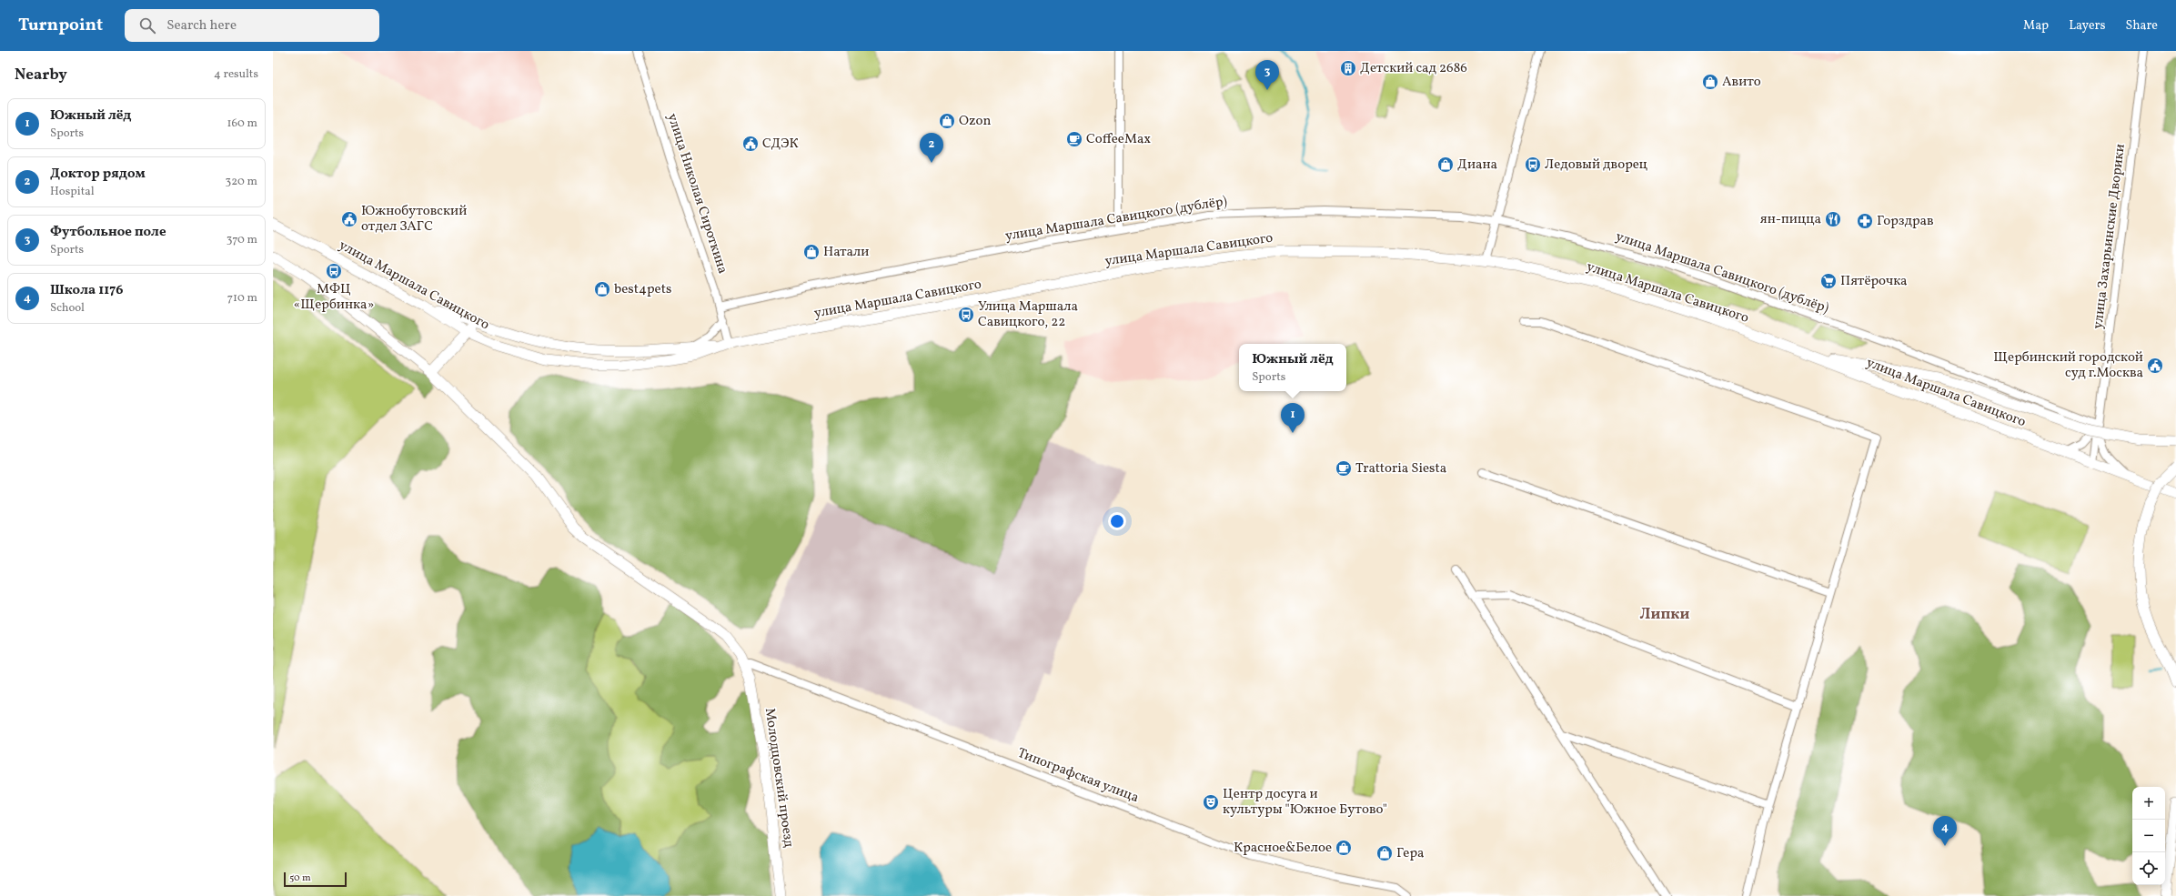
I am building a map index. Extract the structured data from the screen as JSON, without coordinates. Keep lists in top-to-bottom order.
{
  "streets": {
    "street": [
      "улица Николая Сироткина",
      "улица Маршала Савицкого (дублёр)",
      "улица Захарьинские Дворики",
      "улица Маршала Савицкого",
      "Типографская улица",
      "Молодцовский проезд"
    ]
  },
  "crossings": [
    ["улица Николая Сироткина", "улица Маршала Савицкого (дублёр)"],
    ["улица Николая Сироткина", "улица Маршала Савицкого"],
    ["улица Маршала Савицкого (дублёр)", "улица Захарьинские Дворики"],
    ["улица Захарьинские Дворики", "улица Маршала Савицкого"],
    ["Типографская улица", "Молодцовский проезд"]
  ],
  "districts": ["Липки"],
  "places": {
    "building": ["Детский сад 2686"],
    "shop": [
      "Авито",
      "Ozon",
      "Диана",
      "Натали",
      "best4pets",
      "Красное&Белое",
      "Гера"
    ],
    "cafe": ["CoffeeMax", "Trattoria Siesta"],
    "public building": ["СДЭК", "Южнобутовский отдел ЗАГС", "Щербинский городской суд г.Москва"],
    "bus stop": ["Ледовый дворец", "МФЦ «Щербинка»", "Улица Маршала Савицкого, 22"],
    "restaurant": ["ян-пицца"],
    "pharmacy": ["Горздрав"],
    "supermarket": ["Пятёрочка"],
    "theatre": ["Центр досуга и культуры \"Южное Бутово\""]
  },
  "scale_bar": "50 m",
  "page": {
    "header": "Turnpoint",
    "search": "Search here",
    "nav": ["Map", "Layers", "Share"],
    "heading": ["Nearby", "4 results"],
    "pins": [
      "3",
      "2",
      "1",
      "4"
    ],
    "list": [
      {
        "mark": "1",
        "name": "Южный лёд",
        "note": "Sports",
        "value": "160 m"
      },
      {
        "mark": "2",
        "name": "Доктор рядом",
        "note": "Hospital",
        "value": "320 m"
      },
      {
        "mark": "3",
        "name": "Футбольное поле",
        "note": "Sports",
        "value": "370 m"
      },
      {
        "mark": "4",
        "name": "Школа 1176",
        "note": "School",
        "value": "710 m"
      }
    ],
    "popup": ["Южный лёд", "Sports"],
    "map_buttons": ["+", "−"],
    "scale": "50 m"
  }
}
